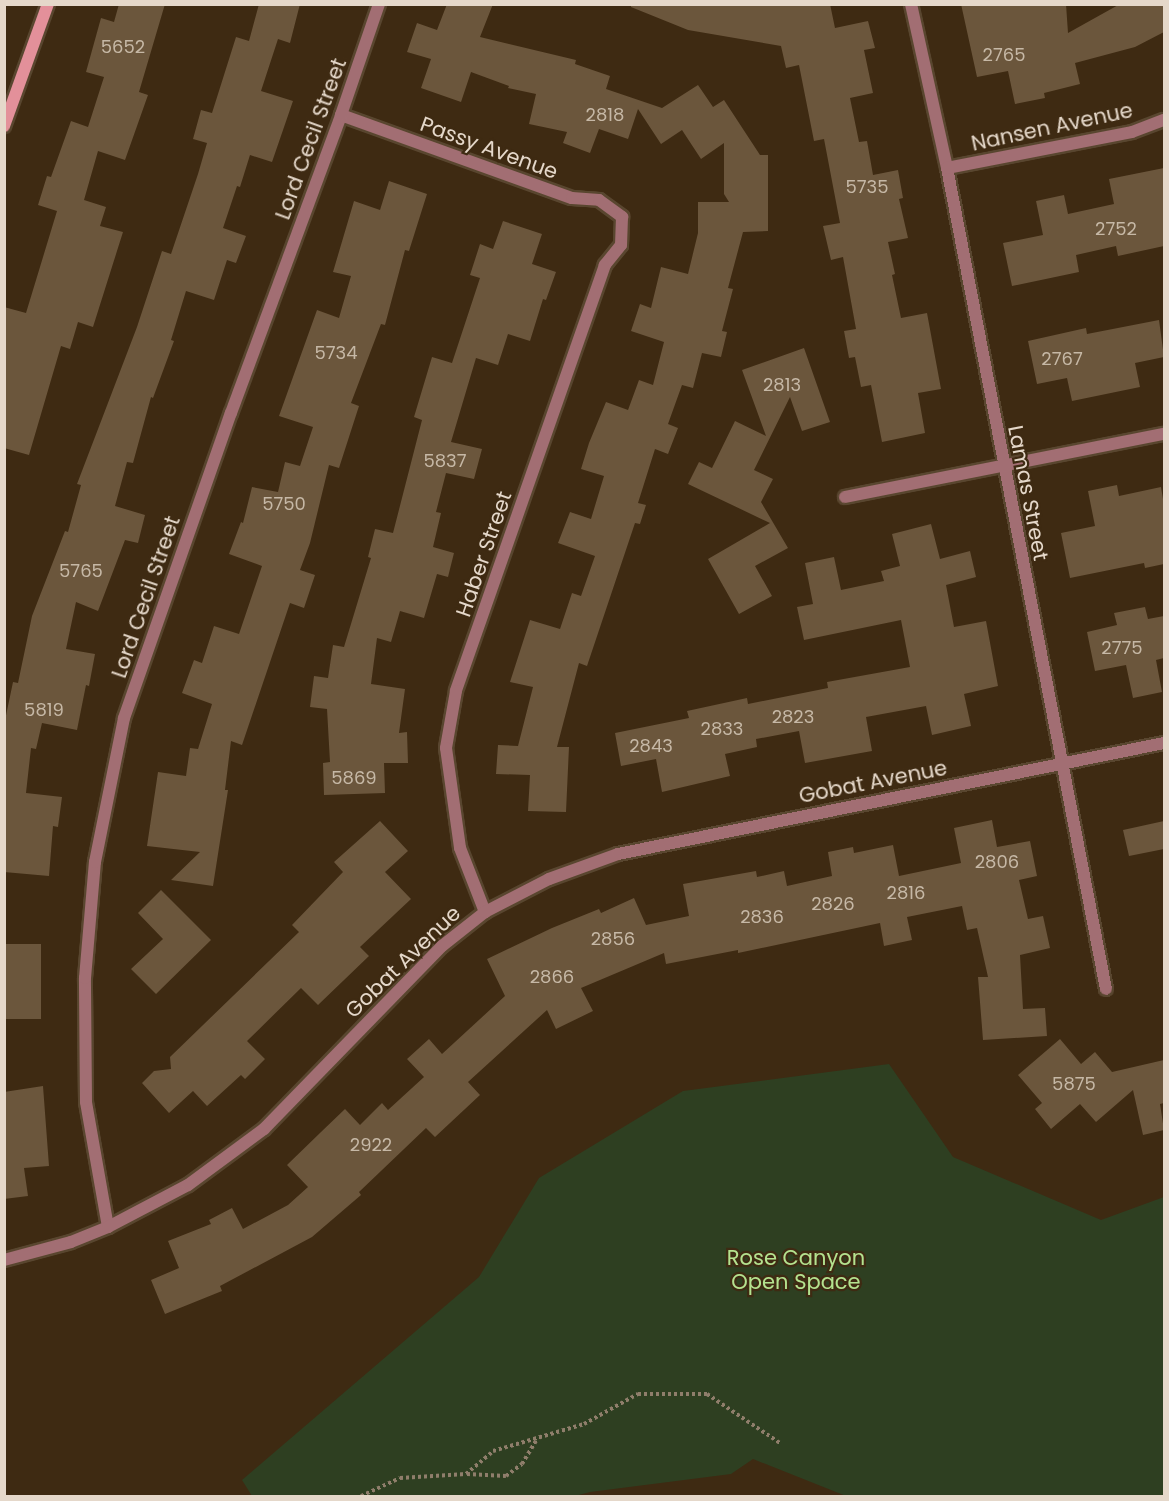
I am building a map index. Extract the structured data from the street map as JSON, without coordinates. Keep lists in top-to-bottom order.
{
  "streets": {
    "street": [
      "Nansen Avenue",
      "Lord Cecil Street",
      "Passy Avenue",
      "Lamas Street",
      "Haber Street",
      "Gobat Avenue"
    ]
  },
  "crossings": [
    ["Nansen Avenue", "Lamas Street"],
    ["Lord Cecil Street", "Passy Avenue"],
    ["Lord Cecil Street", "Gobat Avenue"],
    ["Passy Avenue", "Haber Street"],
    ["Lamas Street", "Gobat Avenue"],
    ["Haber Street", "Gobat Avenue"]
  ],
  "parks": ["Rose Canyon Open Space"],
  "house_numbers": [
    "5652",
    "2765",
    "2818",
    "5735",
    "2752",
    "5734",
    "2767",
    "2813",
    "5837",
    "5750",
    "5765",
    "2775",
    "5819",
    "2823",
    "2833",
    "2843",
    "5869",
    "2806",
    "2816",
    "2826",
    "2836",
    "2856",
    "2866",
    "5875",
    "2922"
  ]
}
